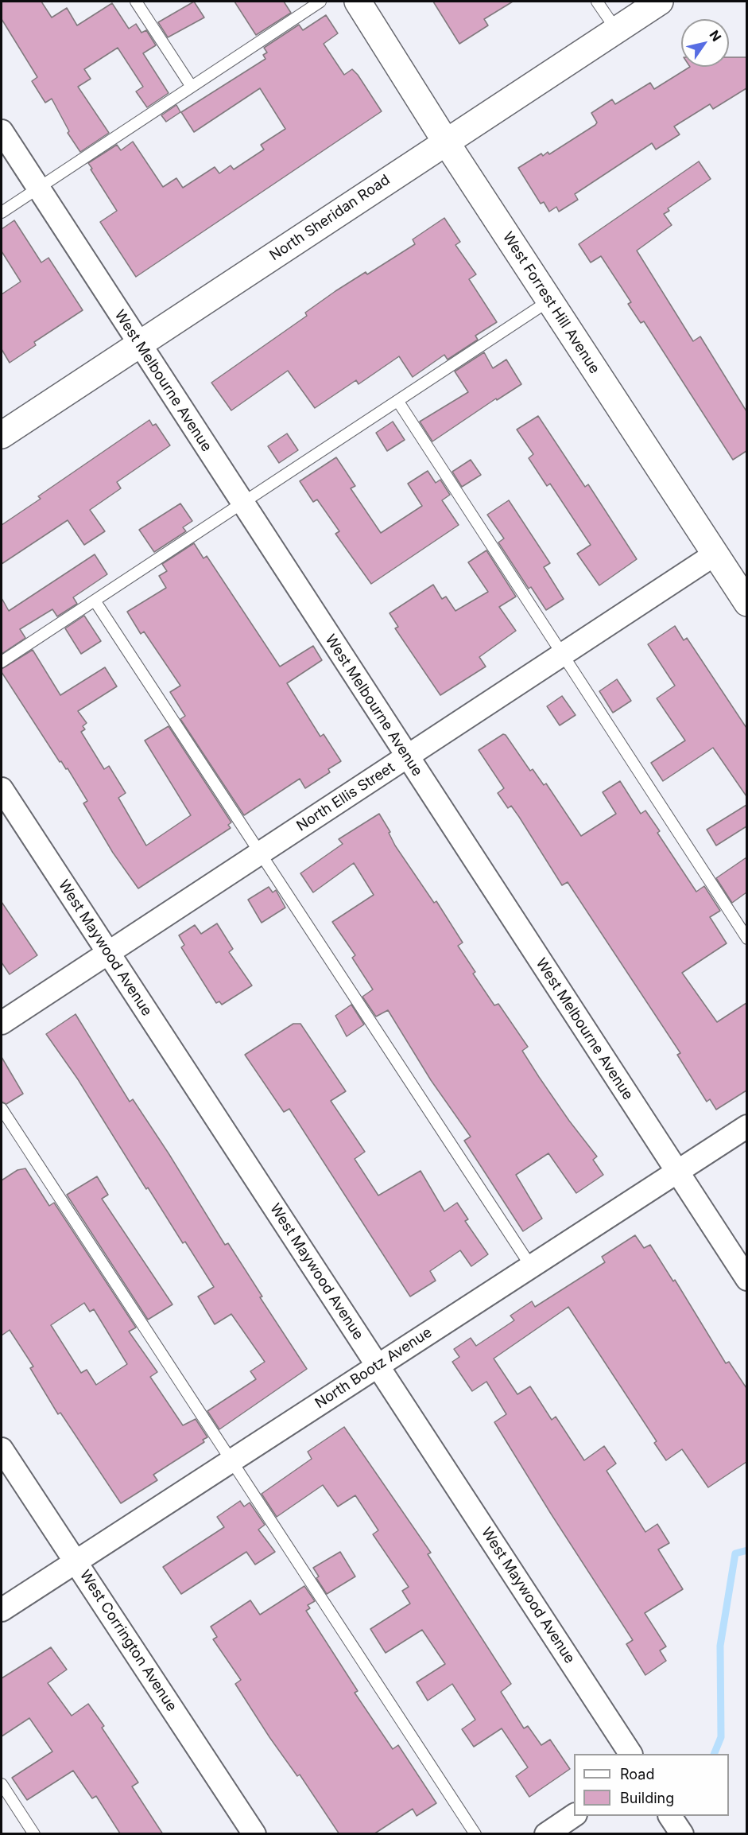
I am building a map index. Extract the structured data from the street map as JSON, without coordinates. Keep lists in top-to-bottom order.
{
  "streets": {
    "main road": ["North Sheridan Road", "West Forrest Hill Avenue"],
    "street": [
      "West Melbourne Avenue",
      "North Ellis Street",
      "West Maywood Avenue",
      "North Bootz Avenue",
      "West Corrington Avenue"
    ]
  },
  "crossings": [
    ["North Sheridan Road", "West Forrest Hill Avenue"],
    ["North Sheridan Road", "West Melbourne Avenue"],
    ["West Forrest Hill Avenue", "North Ellis Street"],
    ["West Melbourne Avenue", "North Ellis Street"],
    ["West Melbourne Avenue", "North Bootz Avenue"],
    ["North Ellis Street", "West Maywood Avenue"],
    ["West Maywood Avenue", "North Bootz Avenue"],
    ["North Bootz Avenue", "West Corrington Avenue"]
  ],
  "legend": ["Road", "Building"],
  "north": "top right"
}
